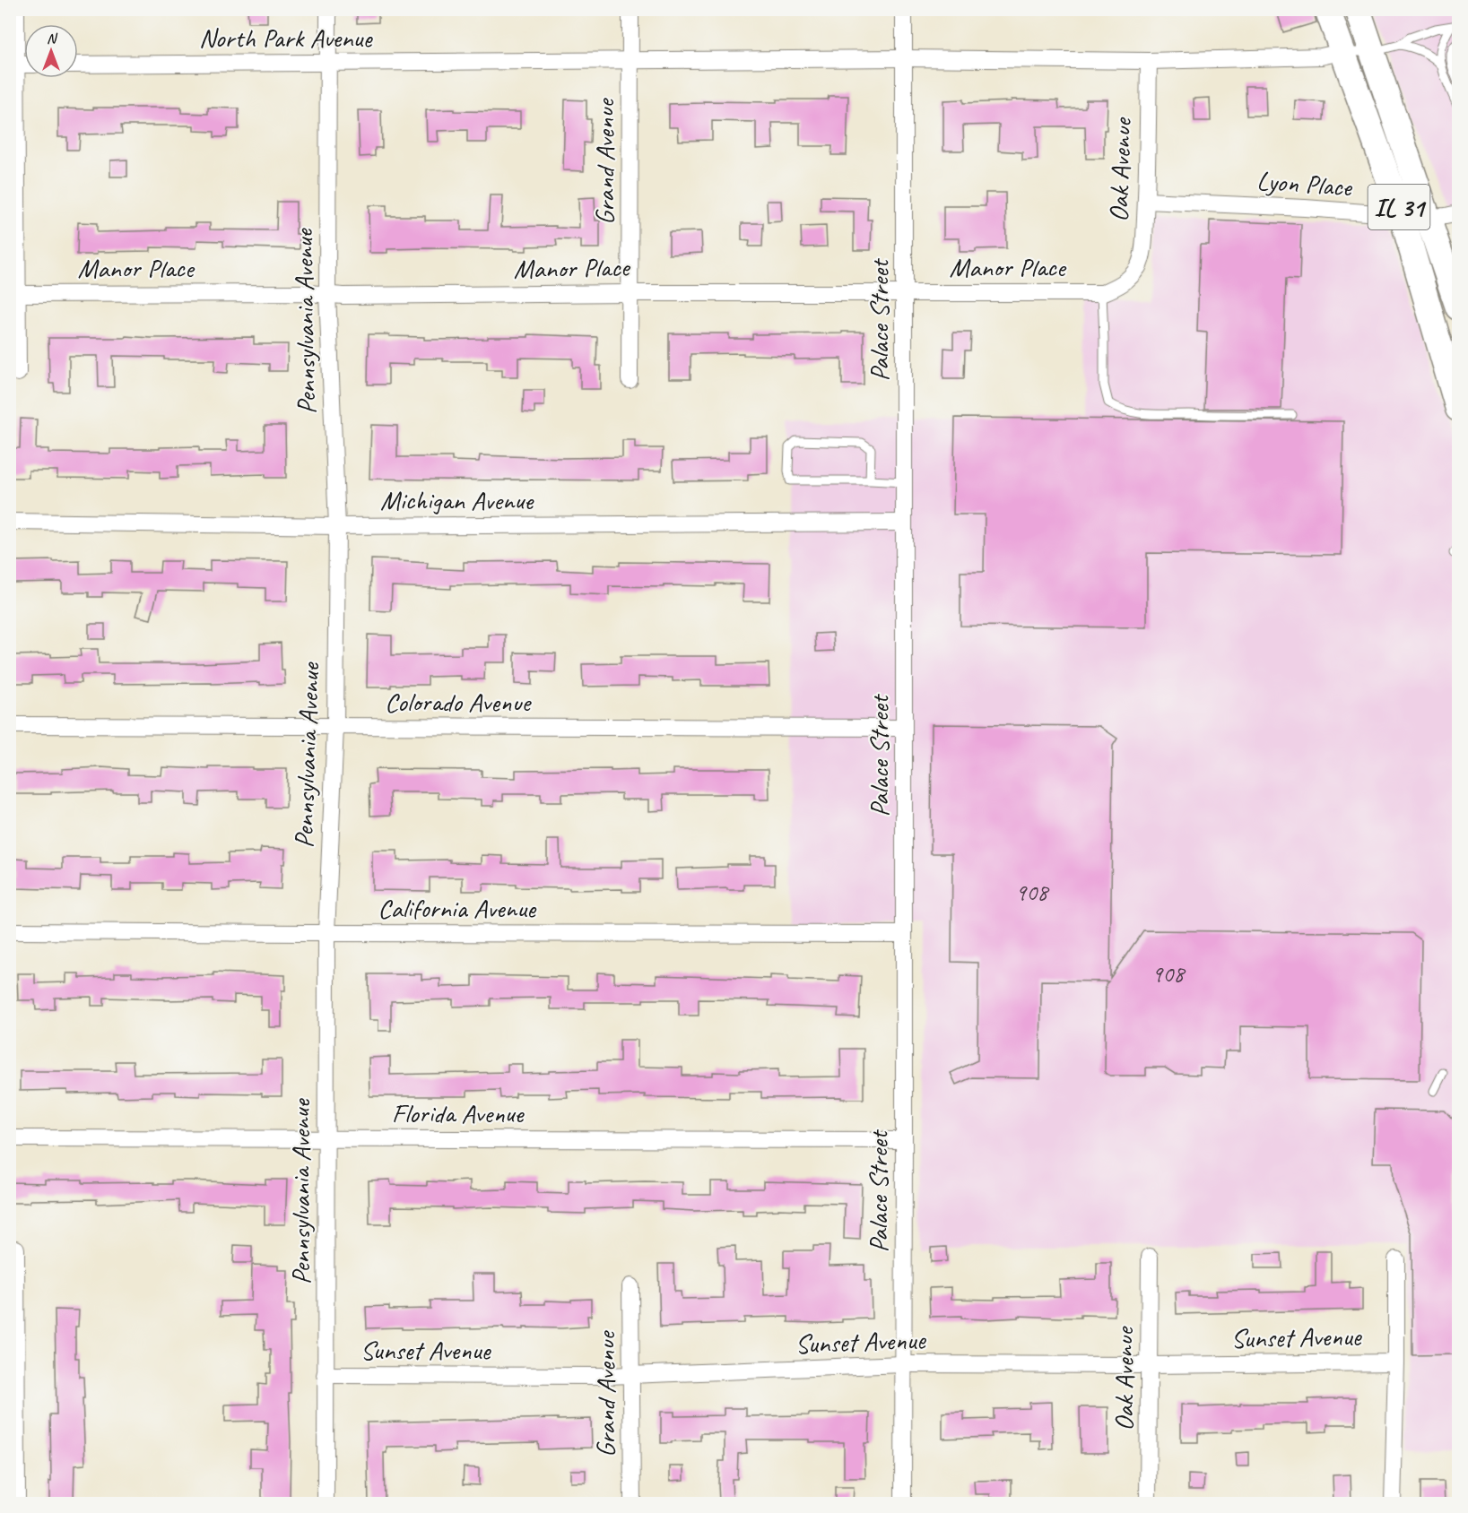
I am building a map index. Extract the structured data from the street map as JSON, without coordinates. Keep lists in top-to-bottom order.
{
  "streets": {
    "main road": ["IL 31"],
    "street": [
      "North Park Avenue",
      "Grand Avenue",
      "Oak Avenue",
      "Lyon Place",
      "Manor Place",
      "Palace Street",
      "Pennsylvania Avenue",
      "Michigan Avenue",
      "Colorado Avenue",
      "California Avenue",
      "Florida Avenue",
      "Sunset Avenue"
    ]
  },
  "crossings": [
    ["North Park Avenue", "Grand Avenue"],
    ["North Park Avenue", "Oak Avenue"],
    ["North Park Avenue", "IL 31"],
    ["North Park Avenue", "Palace Street"],
    ["North Park Avenue", "Pennsylvania Avenue"],
    ["Grand Avenue", "Manor Place"],
    ["Grand Avenue", "Sunset Avenue"],
    ["Oak Avenue", "Lyon Place"],
    ["Oak Avenue", "Manor Place"],
    ["Oak Avenue", "Sunset Avenue"],
    ["Lyon Place", "IL 31"],
    ["Manor Place", "Palace Street"],
    ["Manor Place", "Pennsylvania Avenue"],
    ["Palace Street", "Michigan Avenue"],
    ["Palace Street", "Colorado Avenue"],
    ["Palace Street", "California Avenue"],
    ["Palace Street", "Florida Avenue"],
    ["Palace Street", "Sunset Avenue"],
    ["Pennsylvania Avenue", "Michigan Avenue"],
    ["Pennsylvania Avenue", "Colorado Avenue"],
    ["Pennsylvania Avenue", "California Avenue"],
    ["Pennsylvania Avenue", "Florida Avenue"],
    ["Pennsylvania Avenue", "Sunset Avenue"]
  ],
  "house_numbers": ["908", "908"],
  "north": "top"
}
